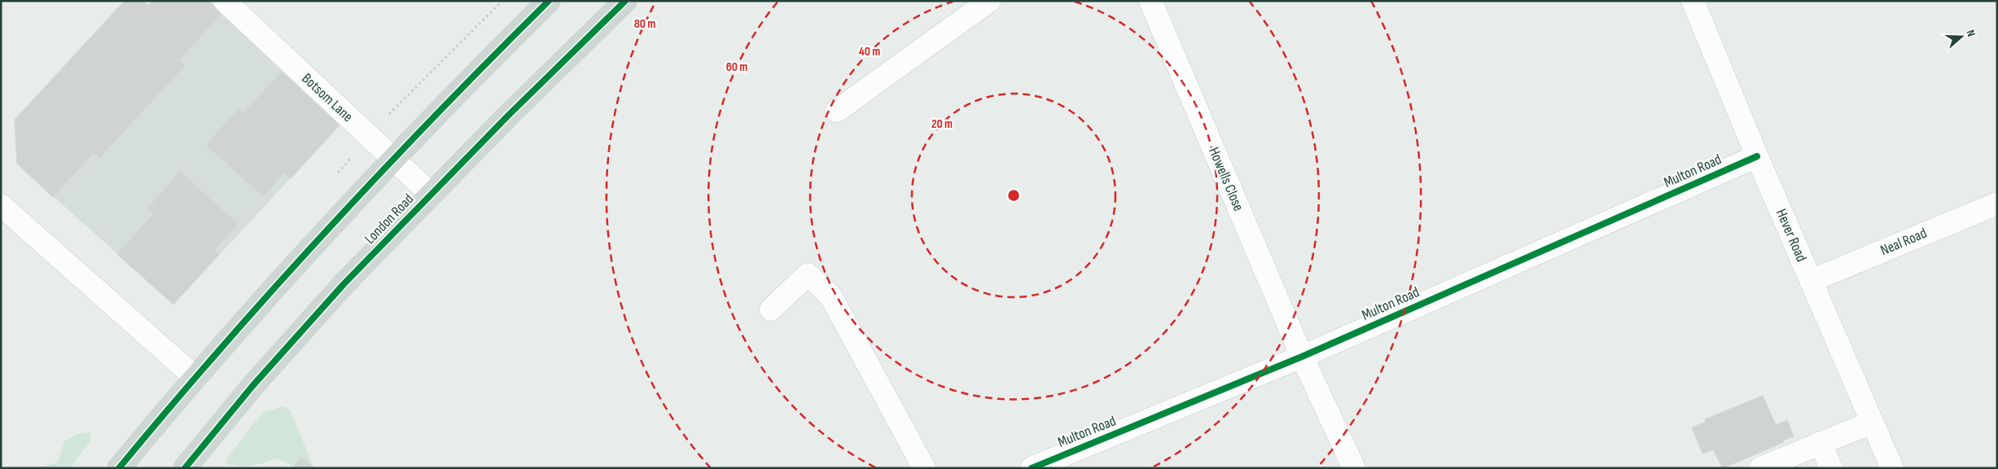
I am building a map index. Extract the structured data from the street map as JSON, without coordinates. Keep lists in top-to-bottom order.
{
  "streets": {
    "main road": ["London Road"],
    "street": [
      "Botsom Lane",
      "Multon Road",
      "Howells Close",
      "Hever Road",
      "Neal Road"
    ]
  },
  "crossings": [
    ["Botsom Lane", "London Road"],
    ["Multon Road", "Howells Close"],
    ["Multon Road", "Hever Road"],
    ["Hever Road", "Neal Road"]
  ],
  "north": "right",
  "rings": [
    "80 m",
    "40 m",
    "60 m",
    "20 m"
  ]
}
